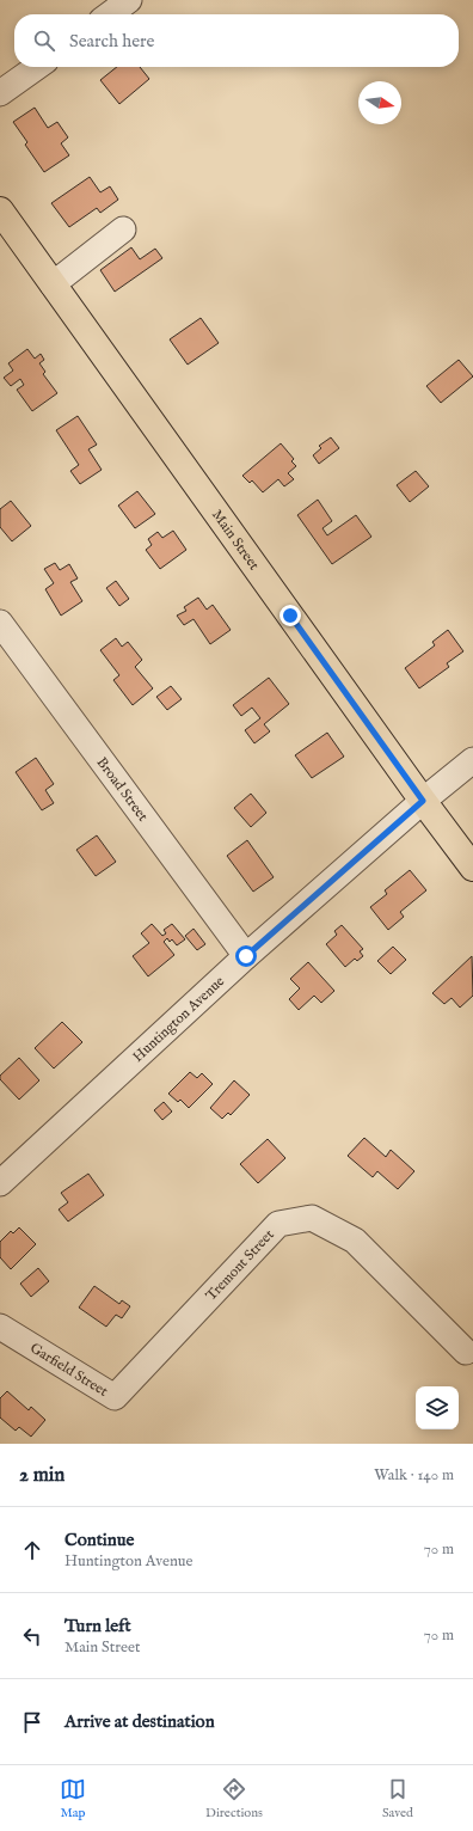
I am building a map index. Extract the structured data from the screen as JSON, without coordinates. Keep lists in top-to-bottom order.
{
  "streets": {
    "main road": ["Main Street"],
    "street": [
      "Broad Street",
      "Huntington Avenue",
      "Tremont Street",
      "Garfield Street"
    ]
  },
  "crossings": [
    ["Main Street", "Huntington Avenue"],
    ["Broad Street", "Huntington Avenue"],
    ["Tremont Street", "Garfield Street"]
  ],
  "north": "right",
  "page": {
    "search": "Search here",
    "heading": ["2 min", "Walk · 140 m"],
    "list": [
      ["Continue", "Huntington Avenue", "70 m"],
      ["Turn left", "Main Street", "70 m"],
      "Arrive at destination"
    ],
    "nav": ["Map", "Directions", "Saved"]
  }
}
